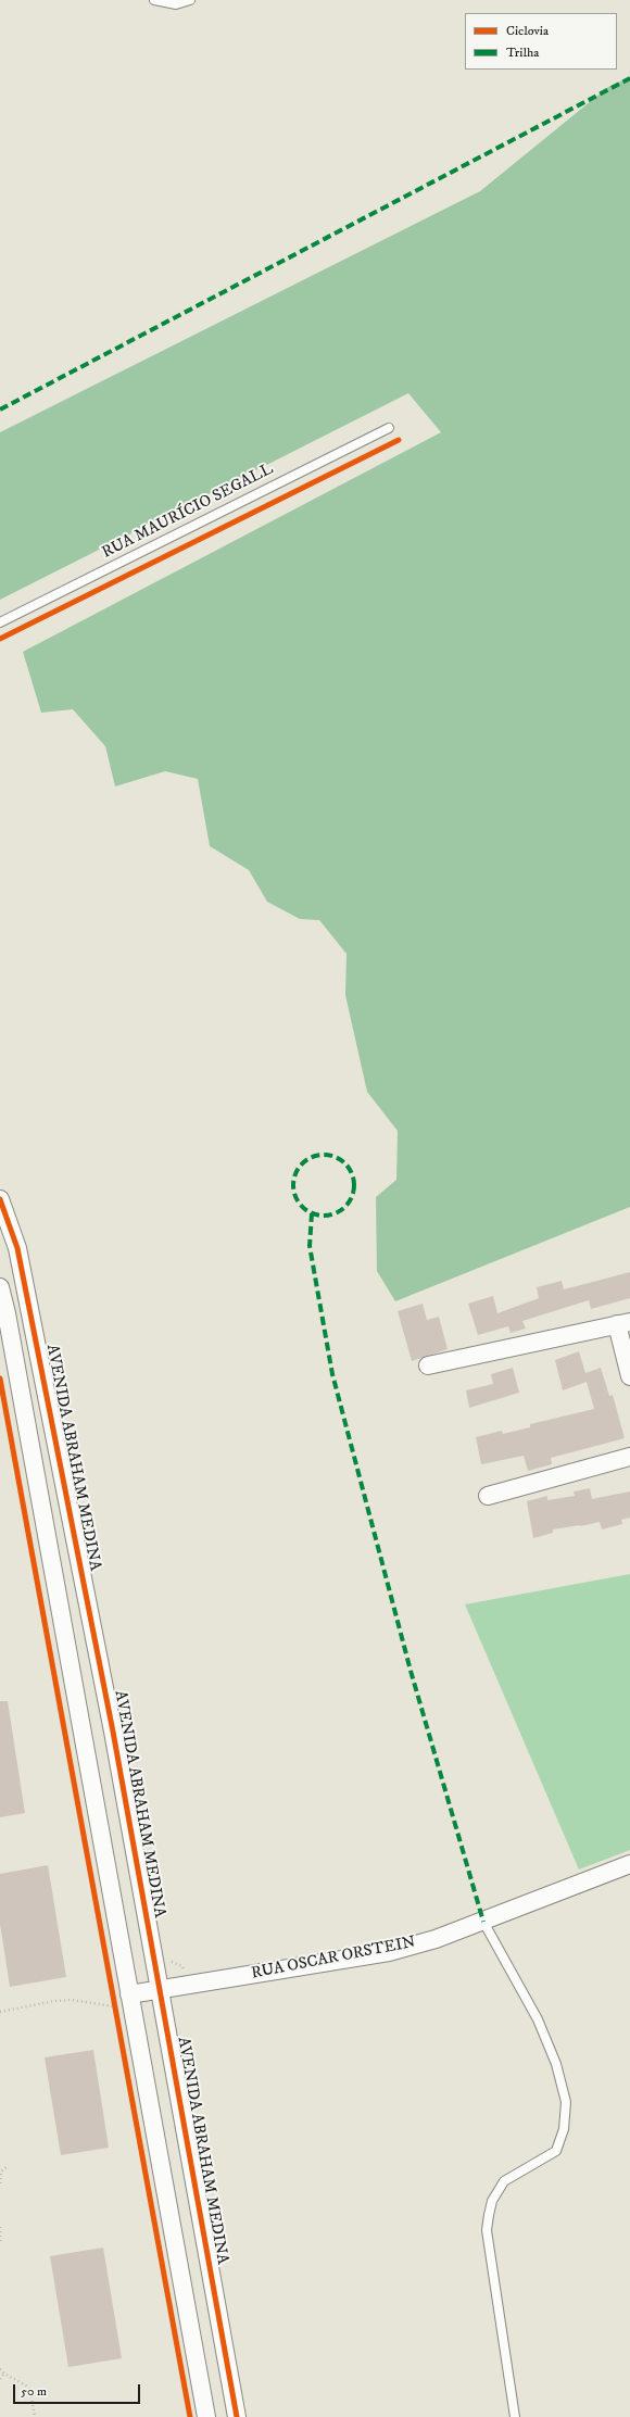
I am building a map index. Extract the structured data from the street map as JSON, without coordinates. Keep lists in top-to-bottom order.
{
  "streets": {
    "street": ["AVENIDA ABRAHAM MEDINA", "RUA OSCAR ORSTEIN"],
    "lane": ["RUA MAURÍCIO SEGALL"]
  },
  "crossings": [
    ["AVENIDA ABRAHAM MEDINA", "RUA OSCAR ORSTEIN"]
  ],
  "legend": ["Ciclovia", "Trilha"],
  "scale_bar": "50 m"
}
